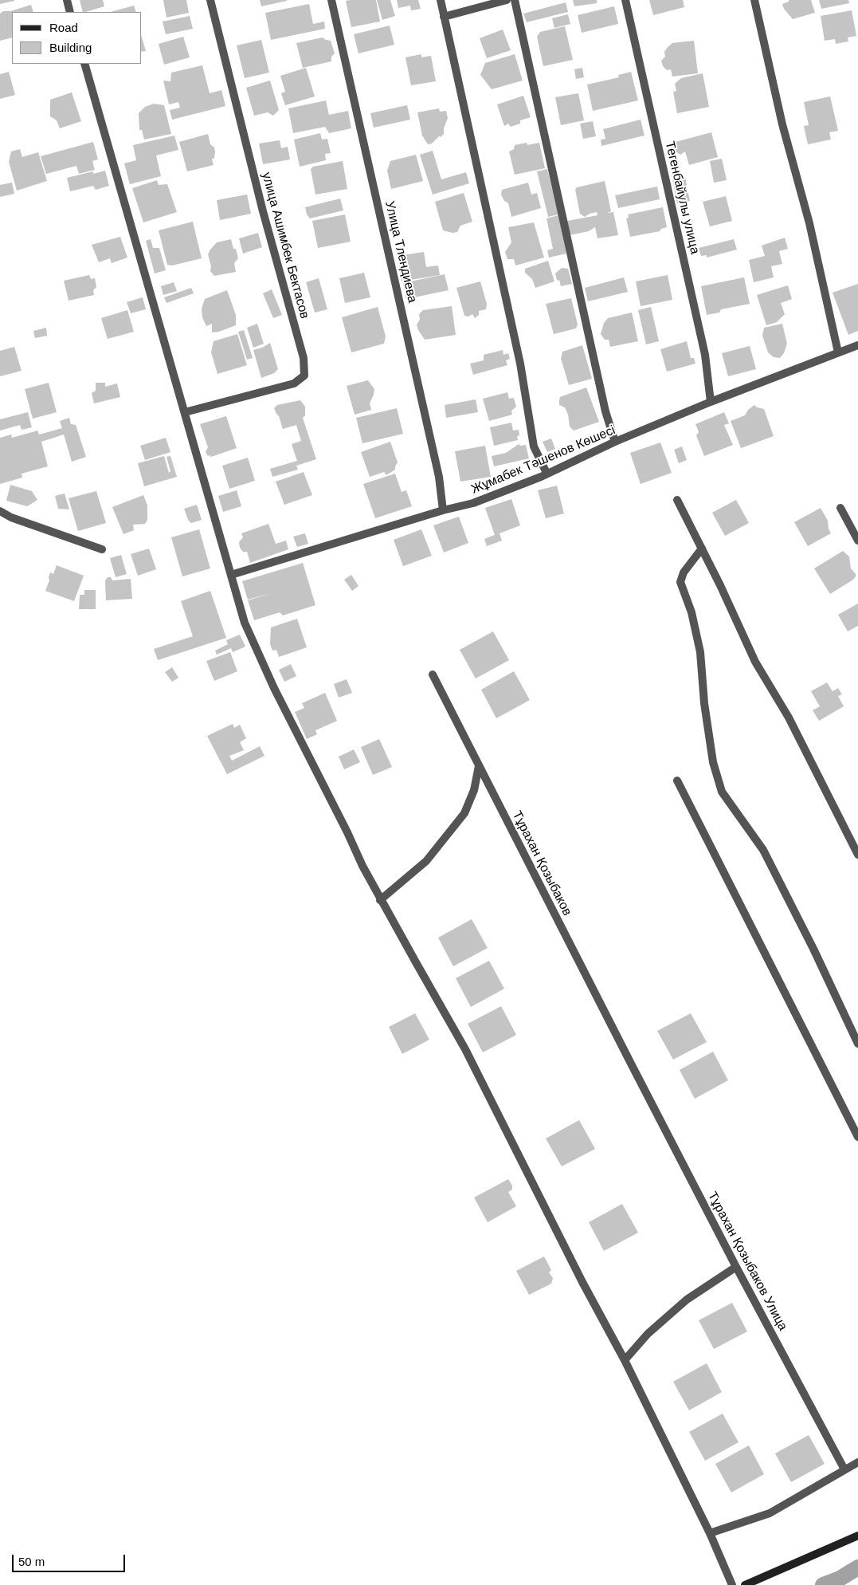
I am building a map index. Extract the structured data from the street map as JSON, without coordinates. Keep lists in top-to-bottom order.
{
  "streets": {
    "street": [
      "Тегенбайулы улица",
      "улица Ашимбек Бектасов",
      "Улица Тлендиева",
      "Жұмабек Тәшенов Көшесі",
      "Тұрахан Қозыбаков",
      "Тұрахан Қозыбаков Улица"
    ]
  },
  "crossings": [
    ["Тегенбайулы улица", "Жұмабек Тәшенов Көшесі"],
    ["Улица Тлендиева", "Жұмабек Тәшенов Көшесі"],
    ["Тұрахан Қозыбаков", "Тұрахан Қозыбаков Улица"]
  ],
  "legend": ["Road", "Building"],
  "scale_bar": "50 m"
}
